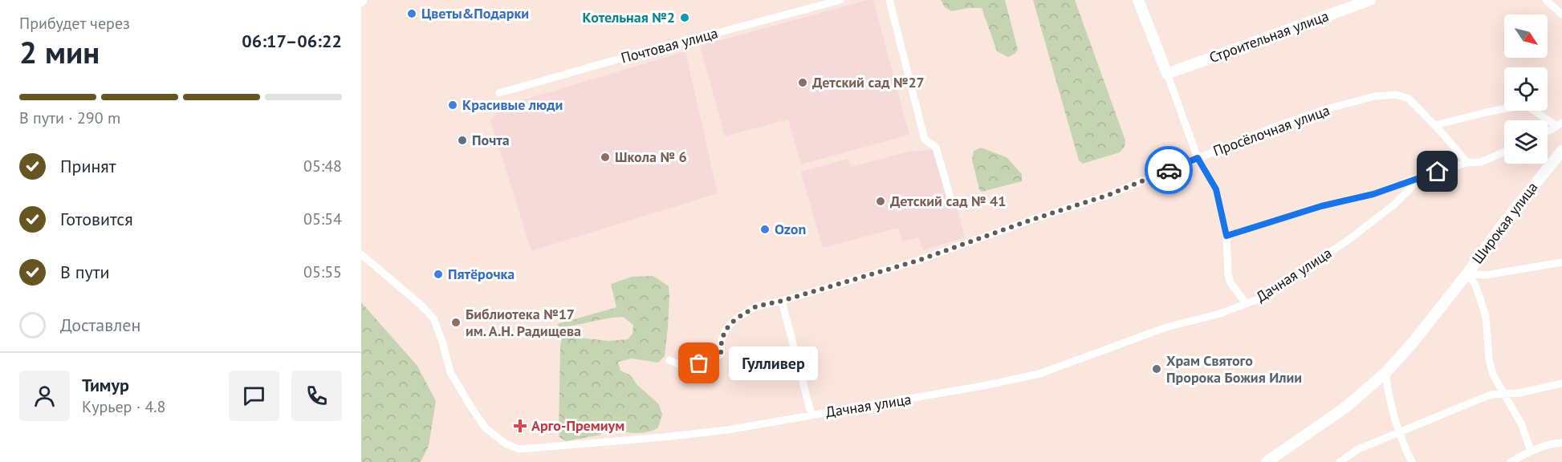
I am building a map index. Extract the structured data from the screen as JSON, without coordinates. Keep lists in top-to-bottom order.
{
  "streets": {
    "street": [
      "Строительная улица",
      "Почтовая улица",
      "Просёлочная улица",
      "Широкая улица",
      "Дачная улица"
    ]
  },
  "places": {
    "other": [
      "Цветы&Подарки",
      "Котельная №2",
      "Детский сад №27",
      "Красивые люди",
      "Почта",
      "Школа № 6",
      "Детский сад № 41",
      "Ozon",
      "Пятёрочка",
      "Библиотека №17 им. А.Н. Радищева",
      "Гулливер",
      "Храм Святого Пророка Божия Илии"
    ],
    "health": ["Арго-Премиум"]
  },
  "north": "bottom right",
  "page": {
    "heading": ["2 мин", "Прибудет через", "06:17–06:22"],
    "panel": ["Тимур", "Курьер · 4.8"],
    "bar": "В пути · 290 m",
    "list": [
      ["Принят", "05:48"],
      ["Готовится", "05:54"],
      ["В пути", "05:55"],
      "Доставлен"
    ],
    "bubble": "Гулливер"
  }
}
